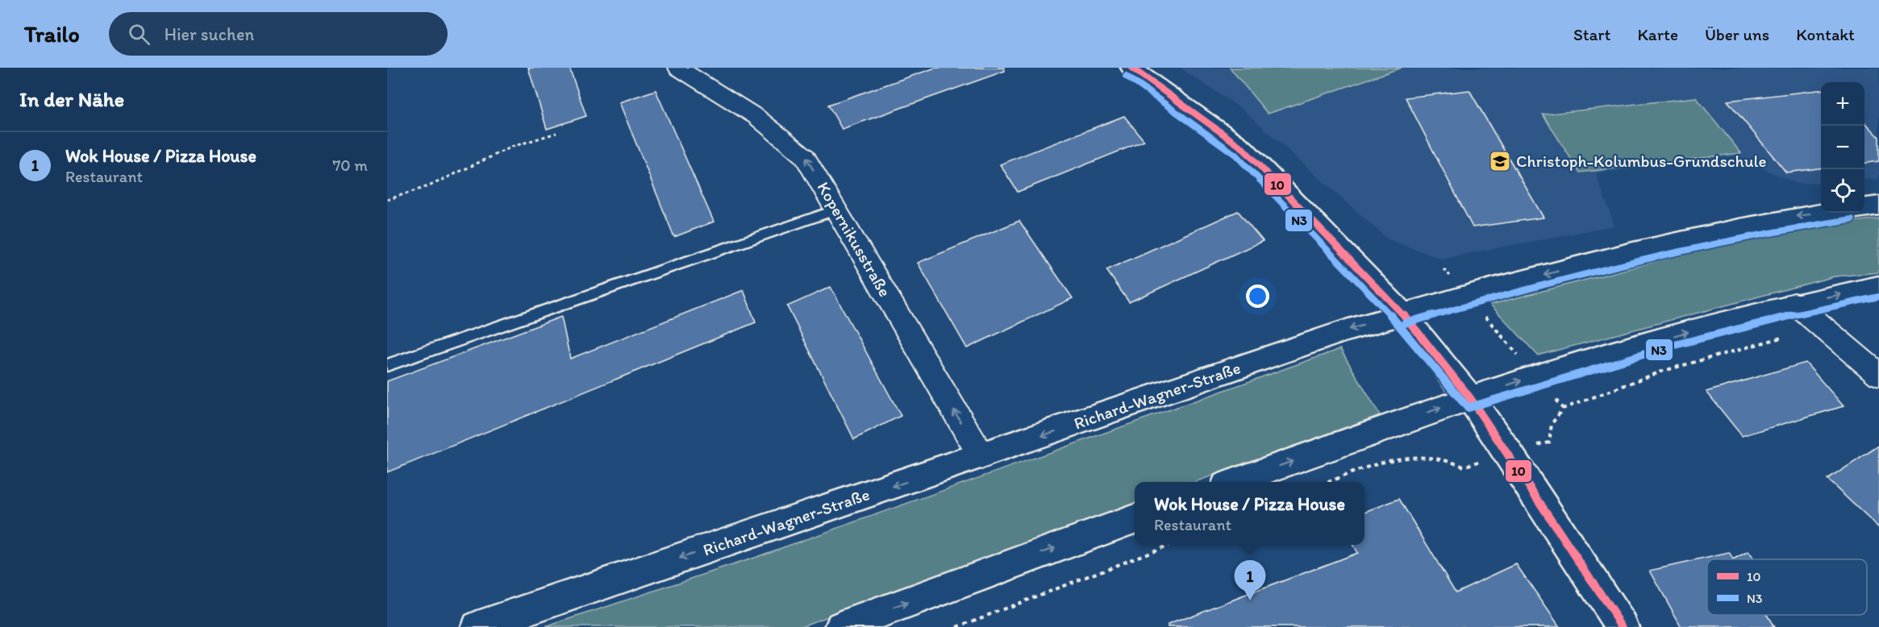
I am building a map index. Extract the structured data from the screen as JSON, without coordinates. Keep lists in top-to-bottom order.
{
  "streets": {
    "main road": ["Richard-Wagner-Straße"],
    "street": ["Kopernikusstraße"]
  },
  "crossings": [
    ["Kopernikusstraße", "Richard-Wagner-Straße"]
  ],
  "one_way": ["Kopernikusstraße"],
  "places": {
    "school or university": ["Christoph-Kolumbus-Grundschule"]
  },
  "lines": ["transit line 10", "transit line N3"],
  "legend": ["10", "N3"],
  "page": {
    "header": "Trailo",
    "search": "Hier suchen",
    "nav": [
      "Start",
      "Karte",
      "Über uns",
      "Kontakt"
    ],
    "heading": "In der Nähe",
    "map_buttons": ["+", "−"],
    "list": [
      {
        "mark": "1",
        "name": "Wok House / Pizza House",
        "note": "Restaurant",
        "value": "70 m"
      }
    ],
    "popup": ["Wok House / Pizza House", "Restaurant"],
    "pins": "1"
  }
}
